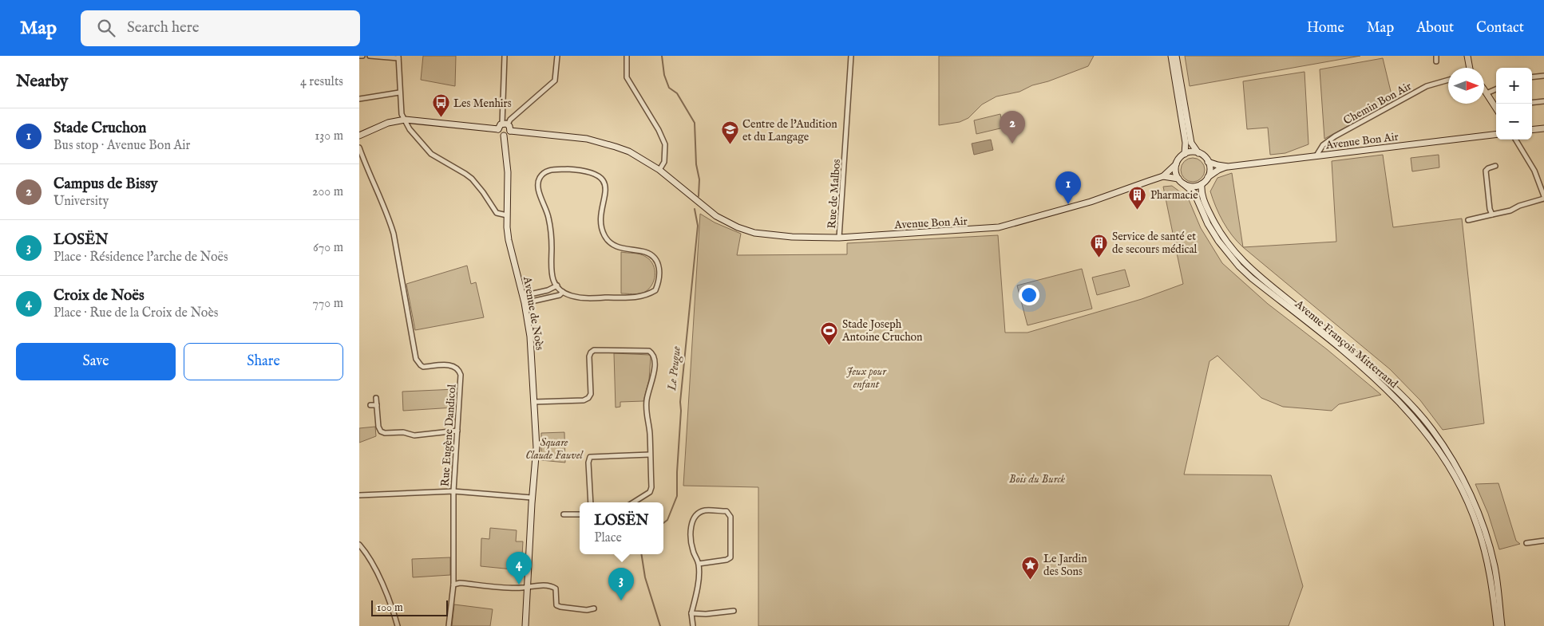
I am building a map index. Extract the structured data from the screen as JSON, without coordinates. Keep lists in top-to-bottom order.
{
  "streets": {
    "main road": ["Avenue Bon Air", "Avenue de Noès", "Avenue François Mitterrand"],
    "street": ["Chemin Bon Air", "Rue de Malbos", "Rue Eugène Dandicol"]
  },
  "crossings": [
    ["Chemin Bon Air", "Avenue Bon Air"],
    ["Avenue Bon Air", "Rue de Malbos"],
    ["Avenue Bon Air", "Avenue de Noès"],
    ["Avenue Bon Air", "Avenue François Mitterrand"]
  ],
  "water": ["Le Peugue"],
  "parks": ["Jeux pour enfant", "Square Claude Fauvel", "Bois du Burck"],
  "places": {
    "bus stop": ["Les Menhirs"],
    "school or university": ["Centre de l'Audition et du Langage"],
    "building": ["Pharmacie", "Service de santé et de secours médical"],
    "sports": ["Stade Joseph Antoine Cruchon"],
    "place": ["Le Jardin des Sons"]
  },
  "scale_bar": "100 m",
  "north": "right",
  "page": {
    "header": "Map",
    "search": "Search here",
    "nav": [
      "Home",
      "Map",
      "About",
      "Contact"
    ],
    "heading": ["Nearby", "4 results"],
    "map_buttons": ["+", "−"],
    "list": [
      {
        "mark": "1",
        "name": "Stade Cruchon",
        "note": "Bus stop · Avenue Bon Air",
        "value": "130 m"
      },
      {
        "mark": "2",
        "name": "Campus de Bissy",
        "note": "University",
        "value": "200 m"
      },
      {
        "mark": "3",
        "name": "LOSËN",
        "note": "Place · Résidence l'arche de Noës",
        "value": "670 m"
      },
      {
        "mark": "4",
        "name": "Croix de Noës",
        "note": "Place · Rue de la Croix de Noès",
        "value": "770 m"
      }
    ],
    "pins": [
      "2",
      "1",
      "4",
      "3"
    ],
    "buttons": ["Save", "Share"],
    "popup": ["LOSËN", "Place"],
    "scale": "100 m"
  }
}
